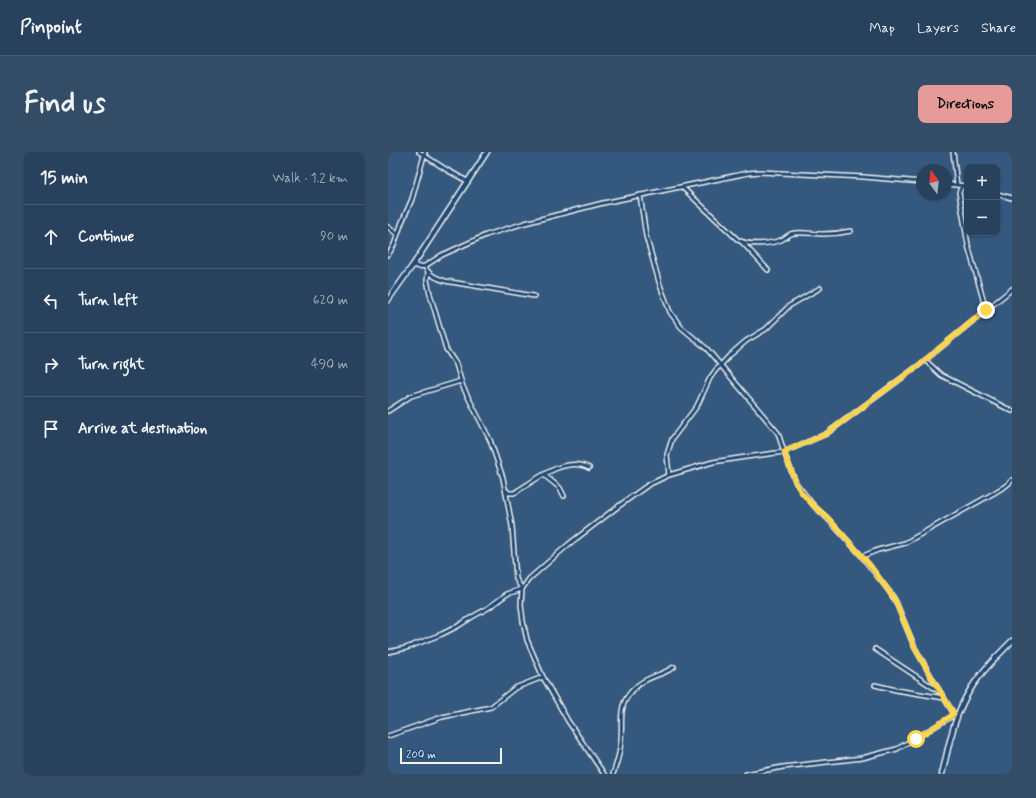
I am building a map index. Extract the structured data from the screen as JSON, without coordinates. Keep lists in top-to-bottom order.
{
  "scale_bar": "200 m",
  "north": "top",
  "page": {
    "header": "Pinpoint",
    "nav": ["Map", "Layers", "Share"],
    "buttons": "Directions",
    "title": "Find us",
    "heading": ["15 min", "Walk · 1.2 km"],
    "map_buttons": ["+", "−"],
    "list": [
      ["Continue", "90 m"],
      ["Turn left", "620 m"],
      ["Turn right", "490 m"],
      "Arrive at destination"
    ],
    "scale": "200 m"
  }
}
